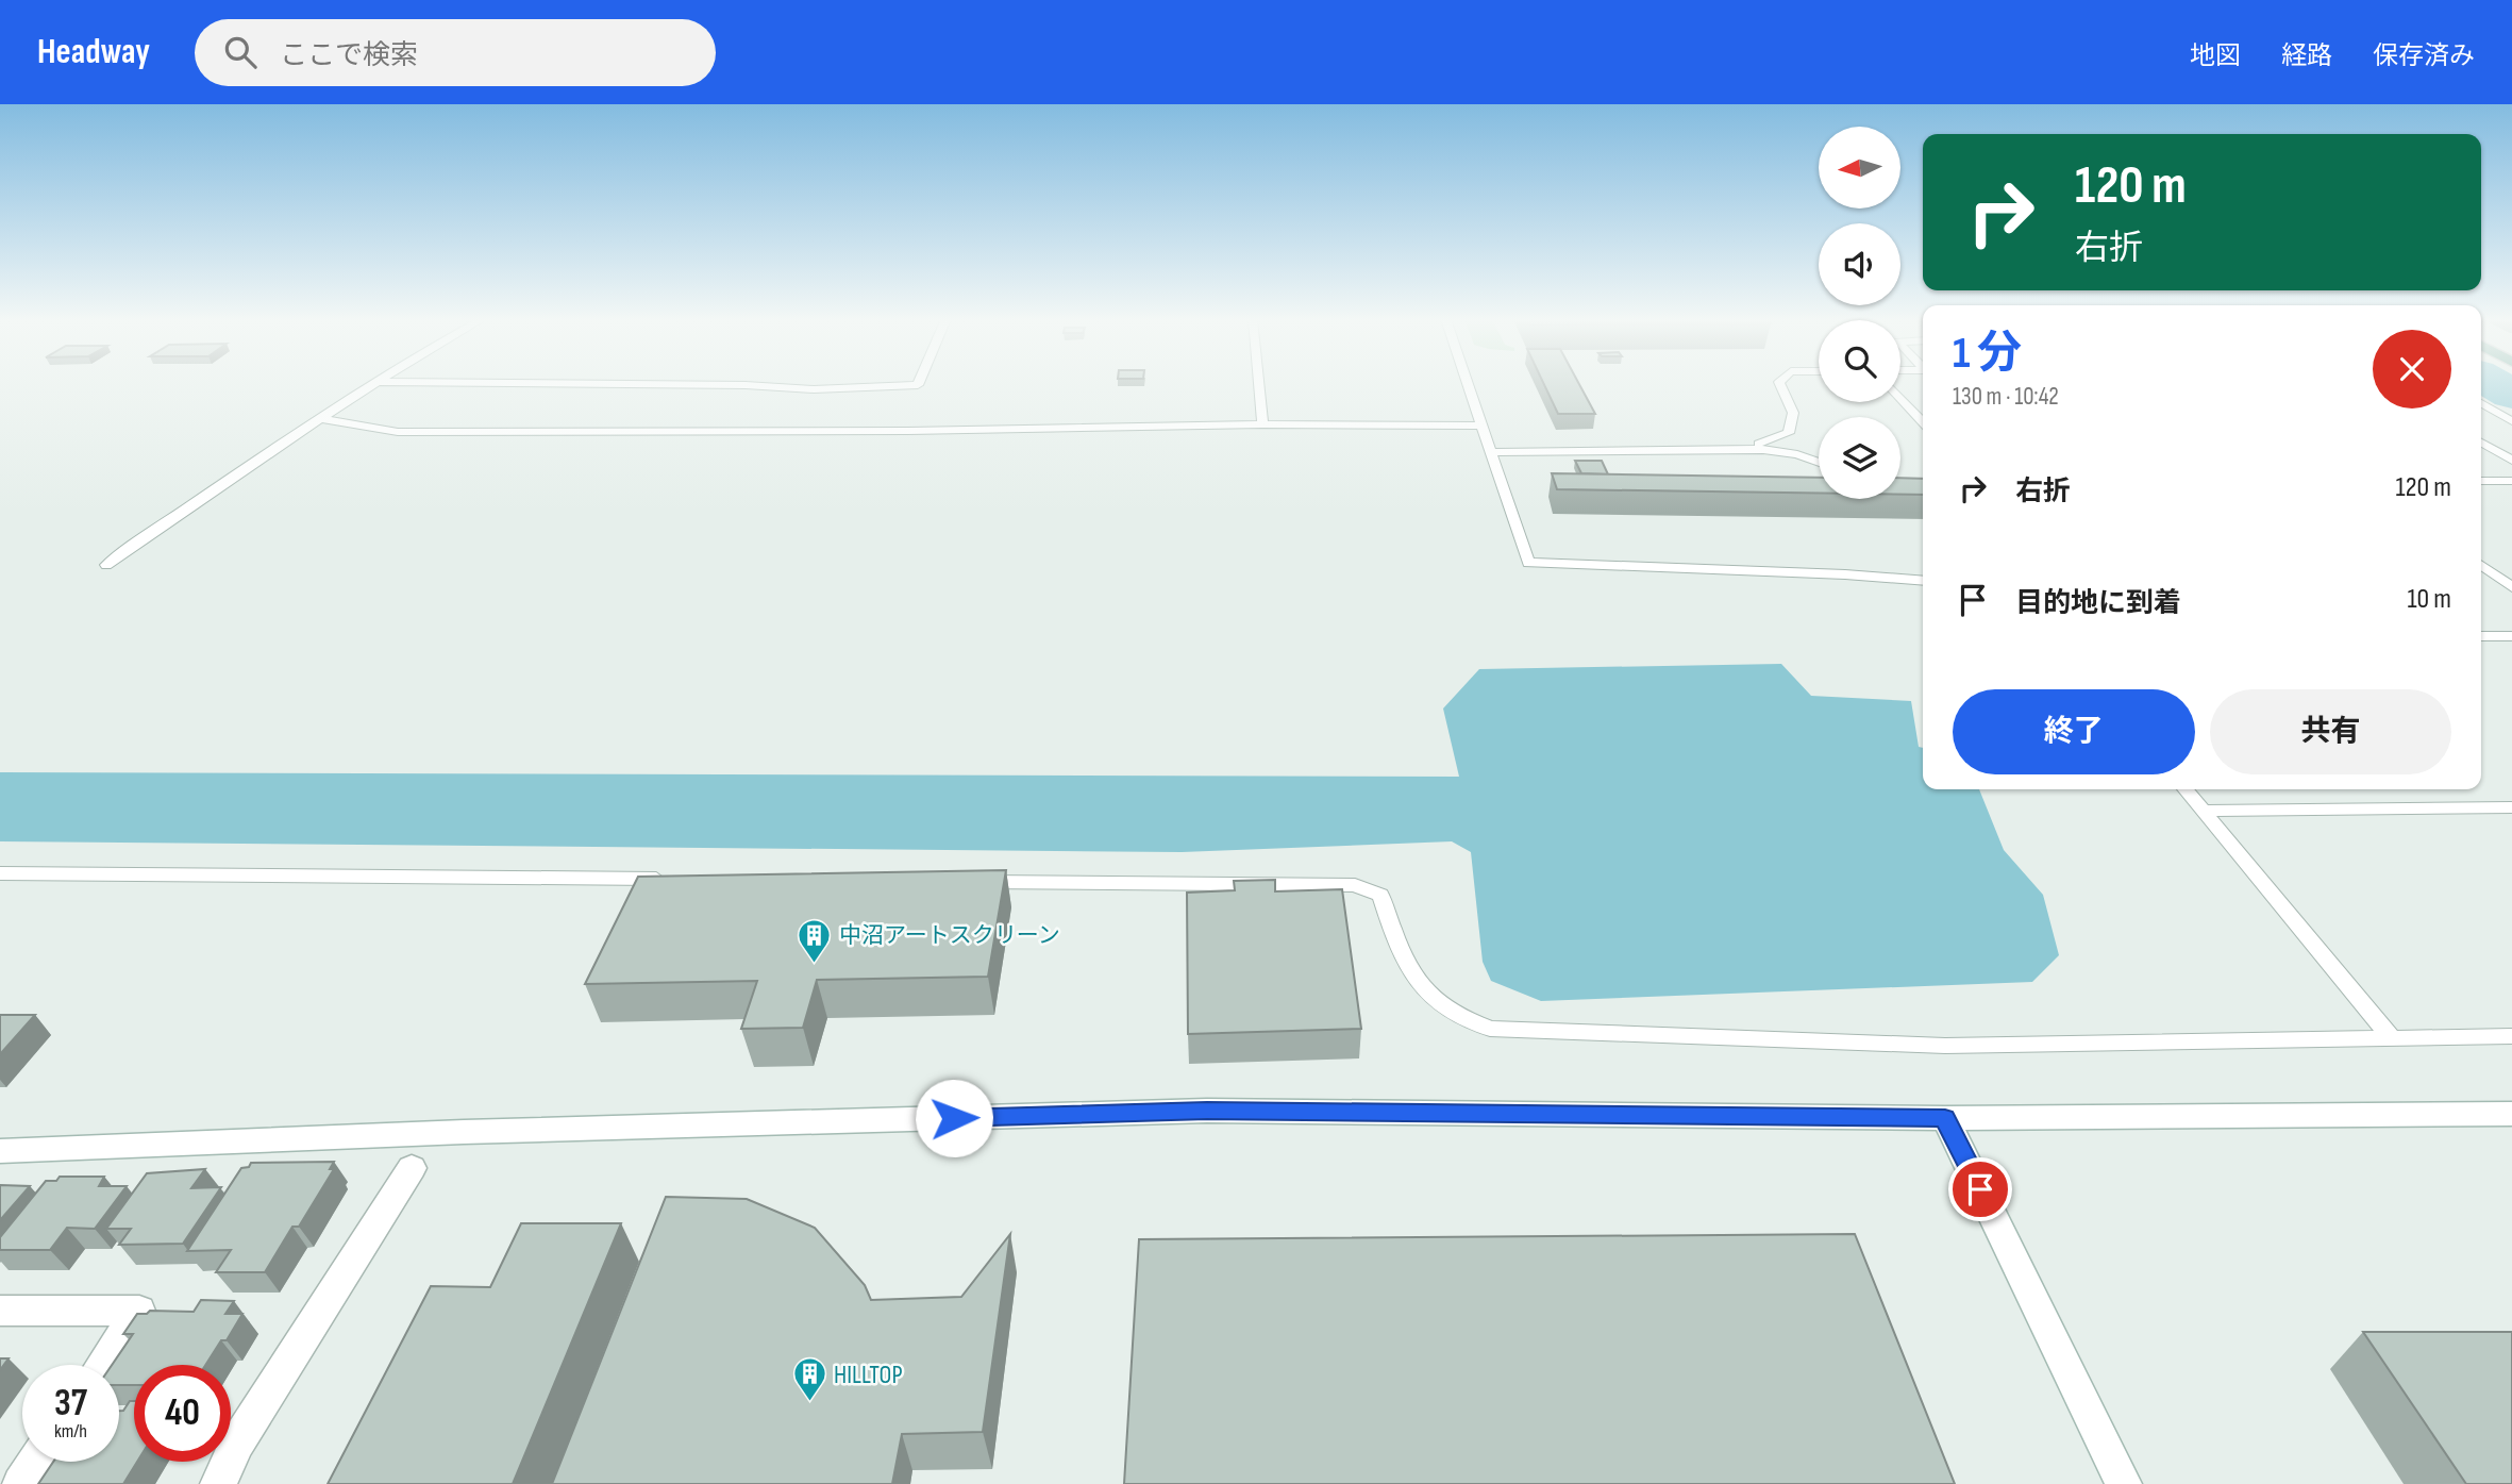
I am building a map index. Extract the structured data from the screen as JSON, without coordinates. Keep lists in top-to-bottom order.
{
  "places": {
    "building": ["中沼アートスクリーン", "HILLTOP"]
  },
  "north": "left",
  "page": {
    "header": "Headway",
    "search": "ここで検索",
    "nav": ["地図", "経路", "保存済み"],
    "turn": ["120 m", "右折"],
    "heading": ["1 分", "130 m · 10:42"],
    "list": [
      {
        "name": "右折",
        "value": "120 m"
      },
      {
        "name": "目的地に到着",
        "value": "10 m"
      }
    ],
    "buttons": ["終了", "共有"],
    "speed": "37 km/h",
    "limit": "40"
  }
}
